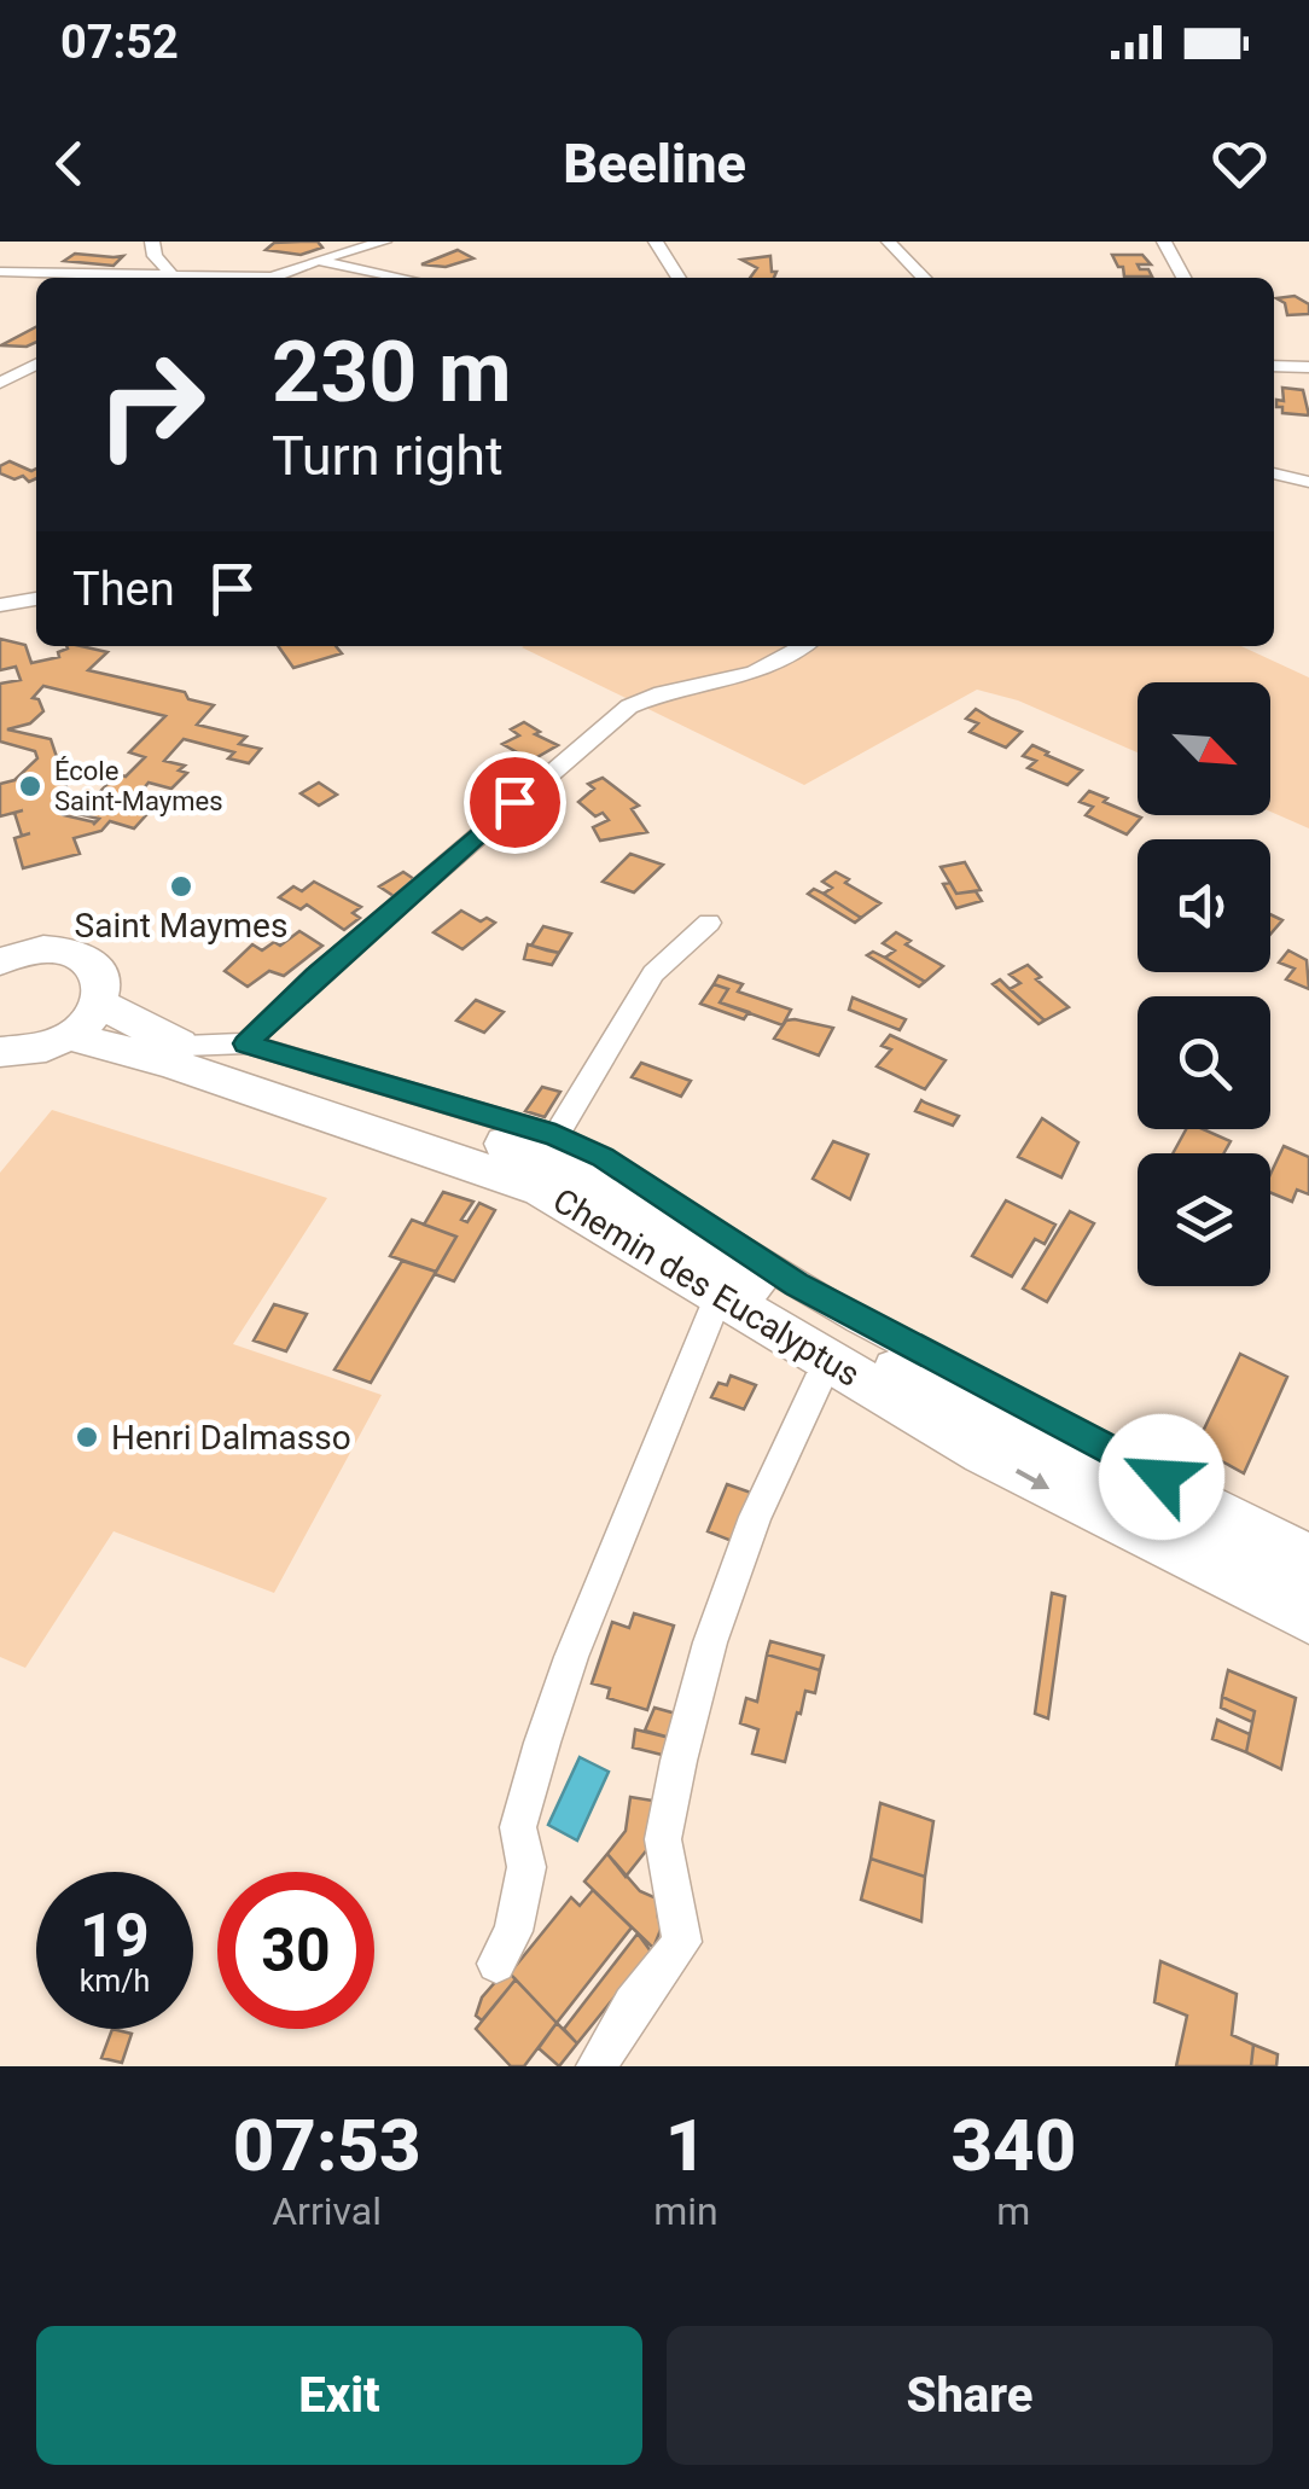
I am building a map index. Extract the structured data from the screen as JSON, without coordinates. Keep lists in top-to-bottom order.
{
  "streets": {
    "main road": ["Chemin des Eucalyptus"]
  },
  "places": ["École Saint-Maymes", "Saint Maymes", "Henri Dalmasso"],
  "north": "bottom right",
  "page": {
    "status": "07:52",
    "header": "Beeline",
    "turn": ["230 m", "Turn right"],
    "then": "Then",
    "speed": "19 km/h",
    "limit": "30",
    "eta": [
      "07:53",
      "Arrival",
      "1",
      "min",
      "340",
      "m"
    ],
    "buttons": ["Exit", "Share"]
  }
}
